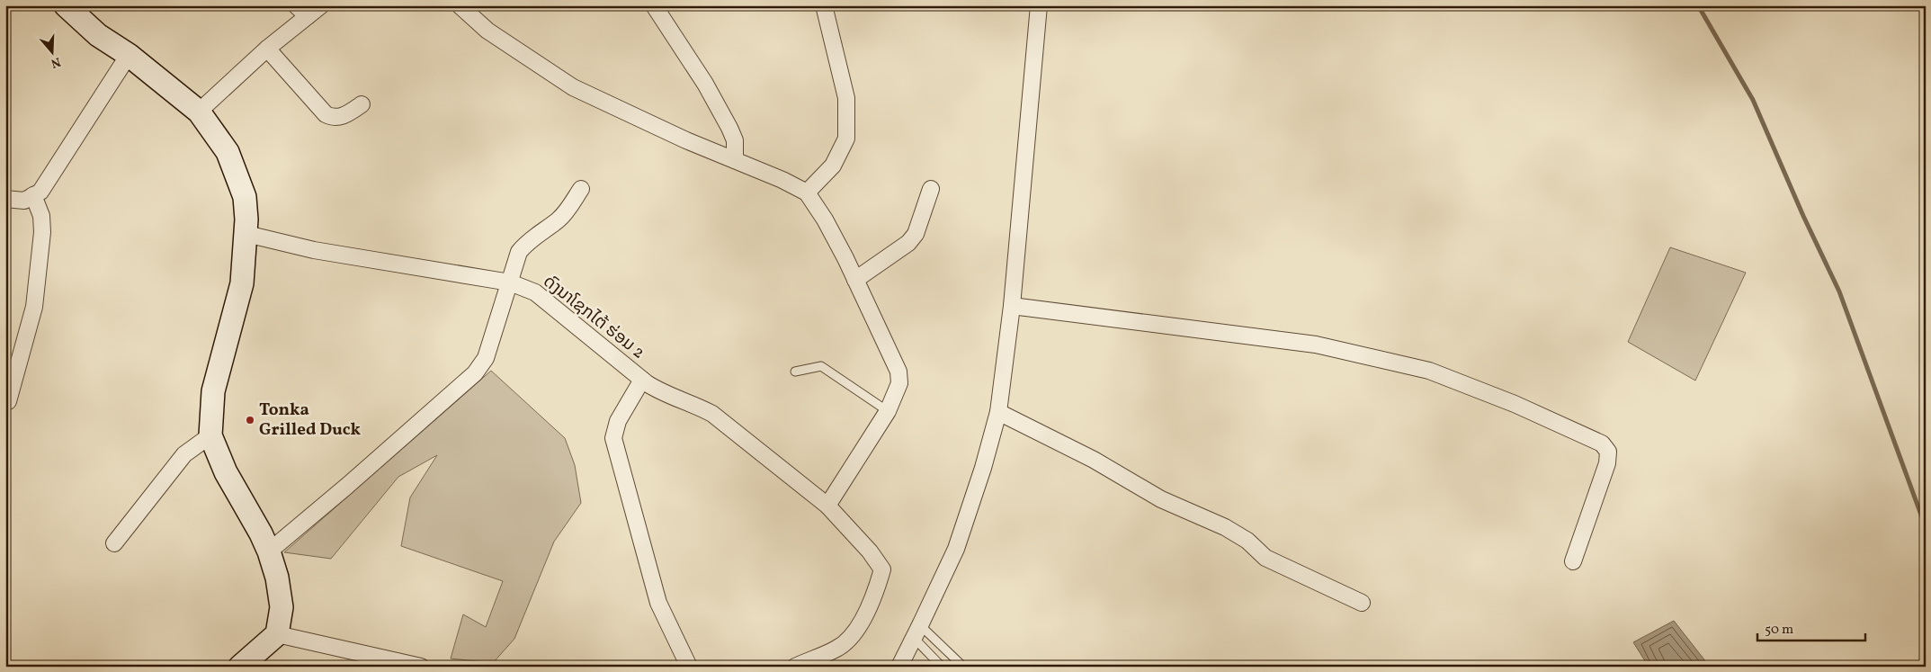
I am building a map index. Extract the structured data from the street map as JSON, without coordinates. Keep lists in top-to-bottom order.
{
  "streets": {
    "street": ["ດົງນາໂຊກໄຕ້ ຮ່ອມ 2"]
  },
  "places": ["Tonka Grilled Duck"],
  "scale_bar": "50 m",
  "north": "bottom"
}
